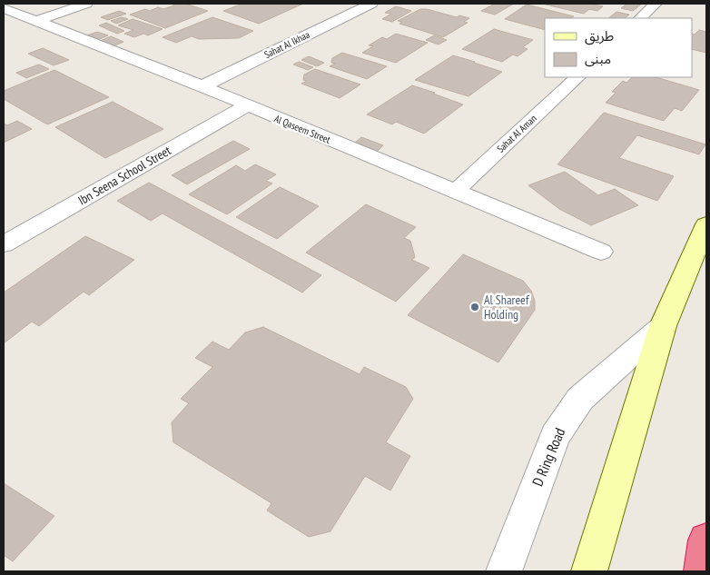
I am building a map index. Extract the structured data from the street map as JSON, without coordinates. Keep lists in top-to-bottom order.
{
  "streets": {
    "main road": ["D Ring Road"],
    "street": [
      "Sahat Al Ikhaa",
      "Al Qaseem Street",
      "Sahat Al Aman",
      "Ibn Seena School Street"
    ]
  },
  "crossings": [
    ["Sahat Al Ikhaa", "Al Qaseem Street"],
    ["Al Qaseem Street", "Sahat Al Aman"],
    ["Al Qaseem Street", "Ibn Seena School Street"]
  ],
  "places": ["Al Shareef Holding"],
  "legend": ["طريق", "مبنى"]
}
